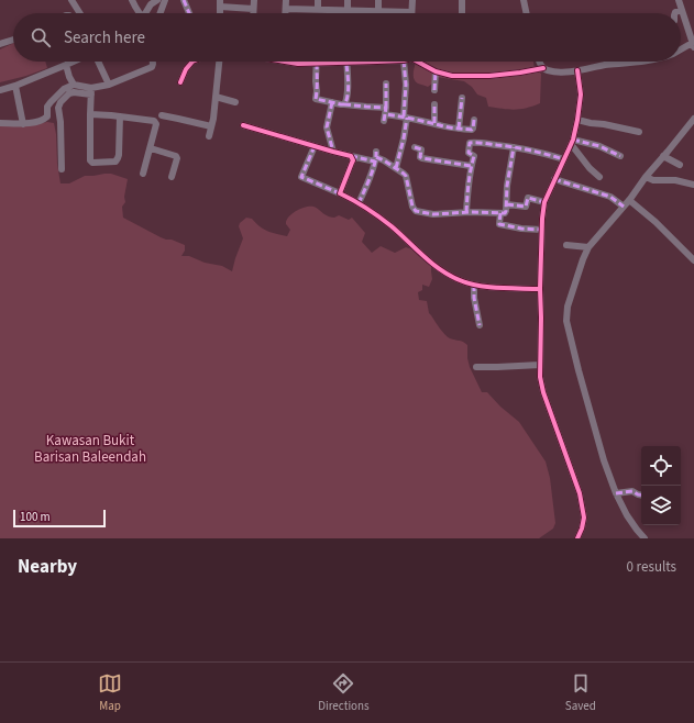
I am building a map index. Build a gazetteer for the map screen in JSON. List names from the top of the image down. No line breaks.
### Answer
{"parks":["Kawasan Bukit Barisan Baleendah"],"scale_bar":"100 m","page":{"search":"Search here","scale":"100 m","heading":["Nearby","0 results"],"nav":["Map","Directions","Saved"]}}
